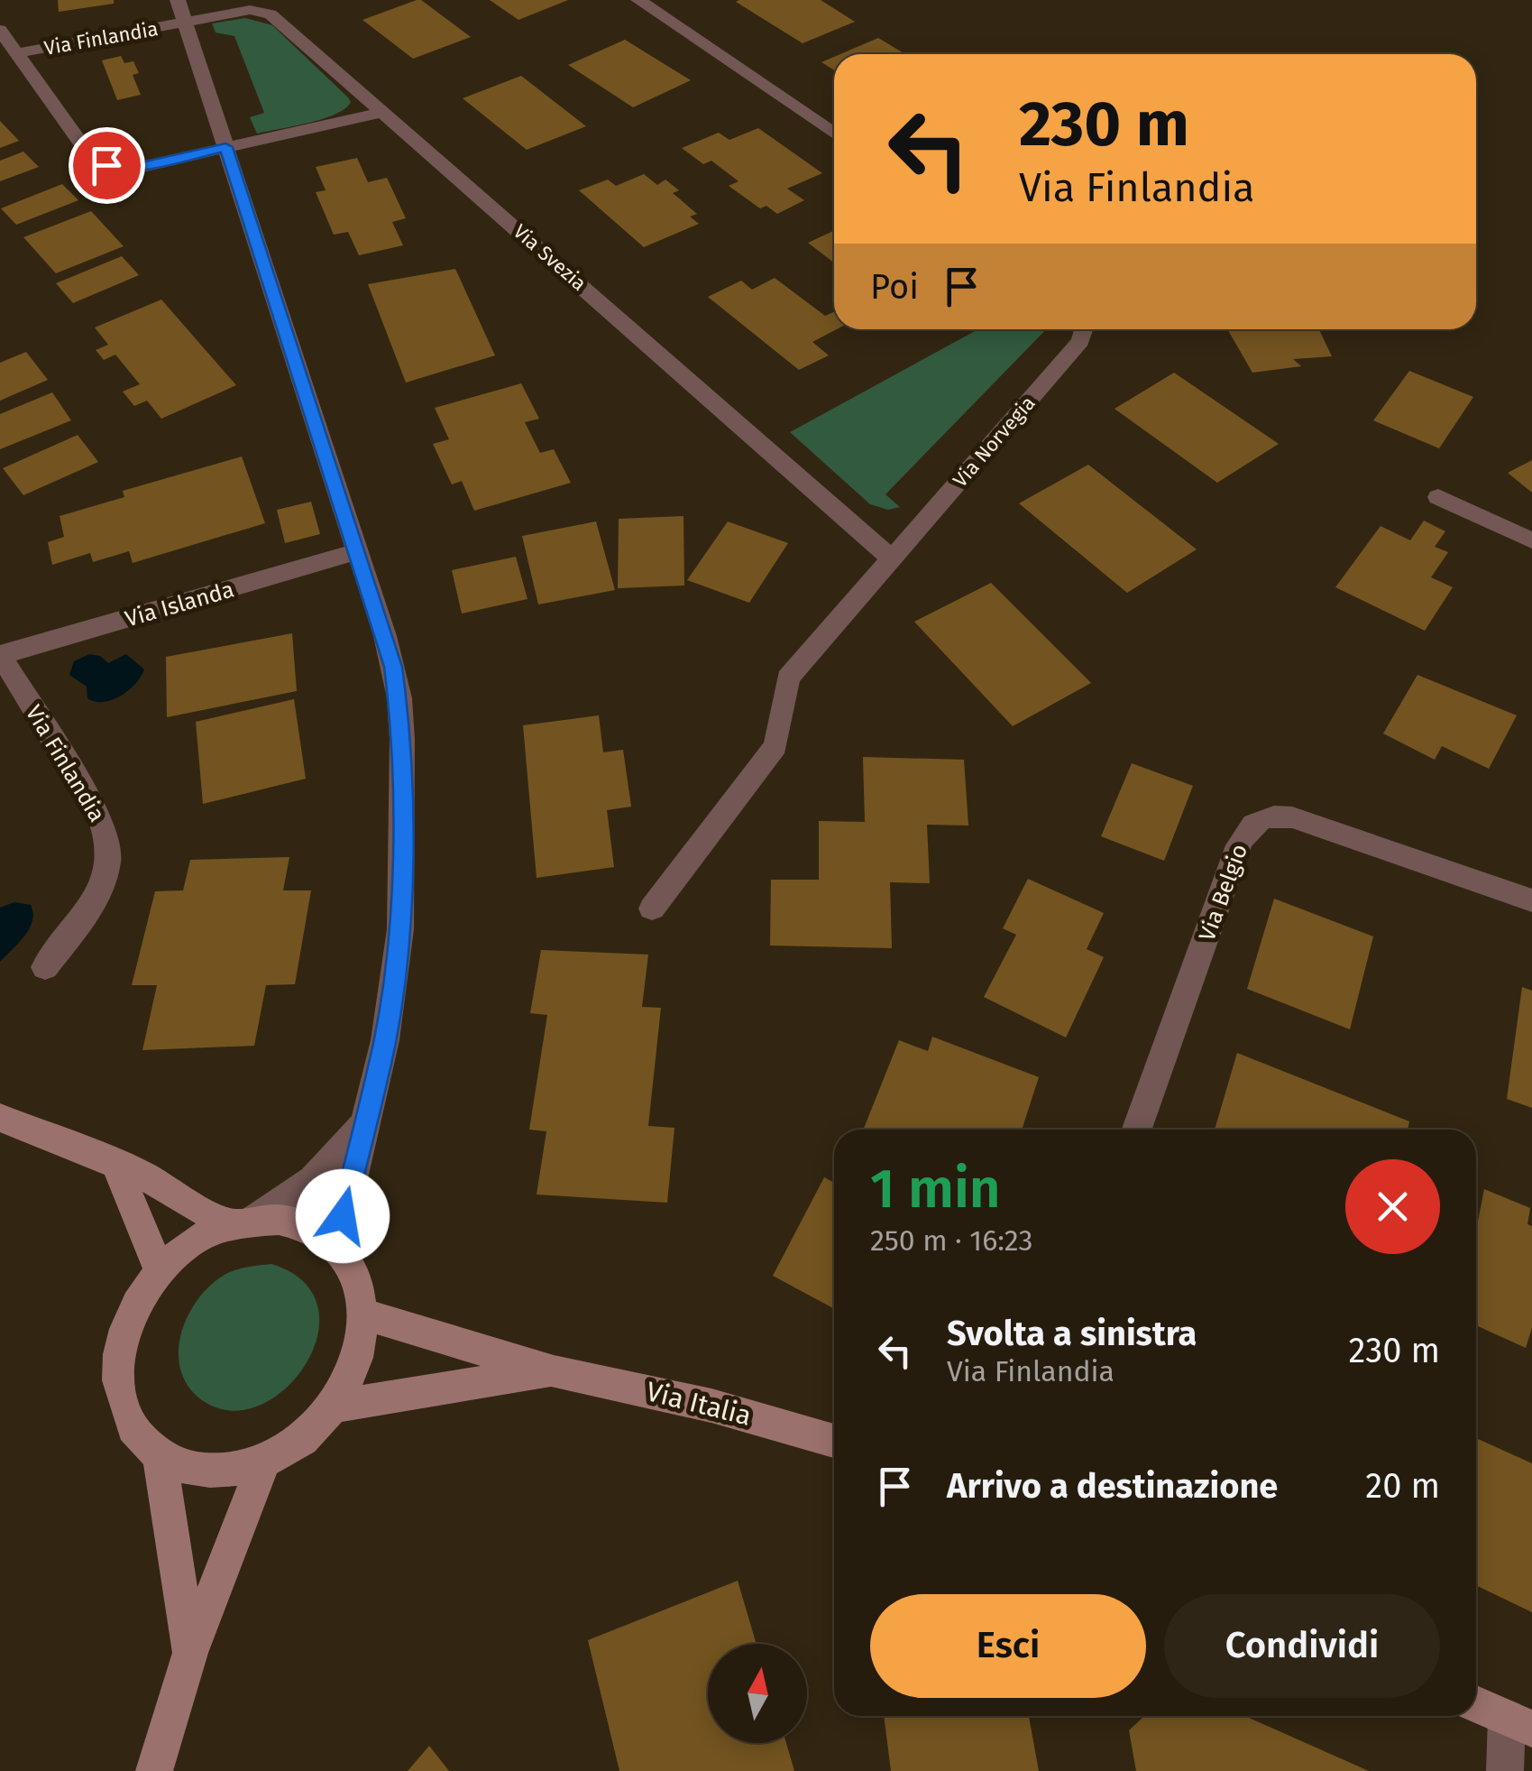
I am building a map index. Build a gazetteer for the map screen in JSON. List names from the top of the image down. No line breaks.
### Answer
{"streets":{"street":["Via Finlandia","Via Svezia","Via Norvegia","Via Islanda","Via Belgio","Via Italia"]},"crossings":[["Via Finlandia","Via Svezia"],["Via Finlandia","Via Islanda"],["Via Svezia","Via Norvegia"]],"north":"top","page":{"turn":["230 m","Via Finlandia"],"then":"Poi","heading":["1 min","250 m · 16:23"],"list":[{"name":"Svolta a sinistra","note":"Via Finlandia","value":"230 m"},{"name":"Arrivo a destinazione","value":"20 m"}],"buttons":["Esci","Condividi"]}}
